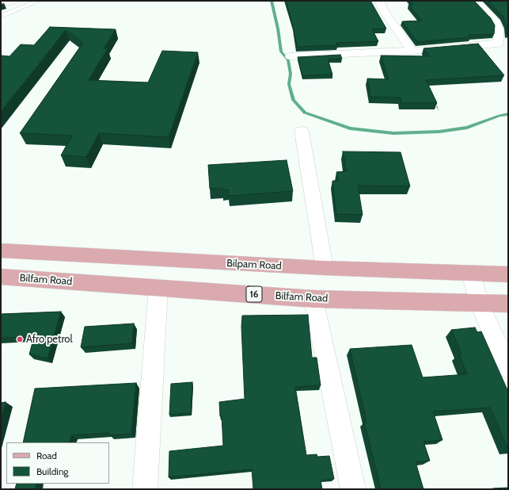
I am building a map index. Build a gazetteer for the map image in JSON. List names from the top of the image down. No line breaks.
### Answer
{"streets":{"main road":["Bilpam Road","Bilfam Road","16"]},"places":["Afro petrol"],"legend":["Road","Building"]}
